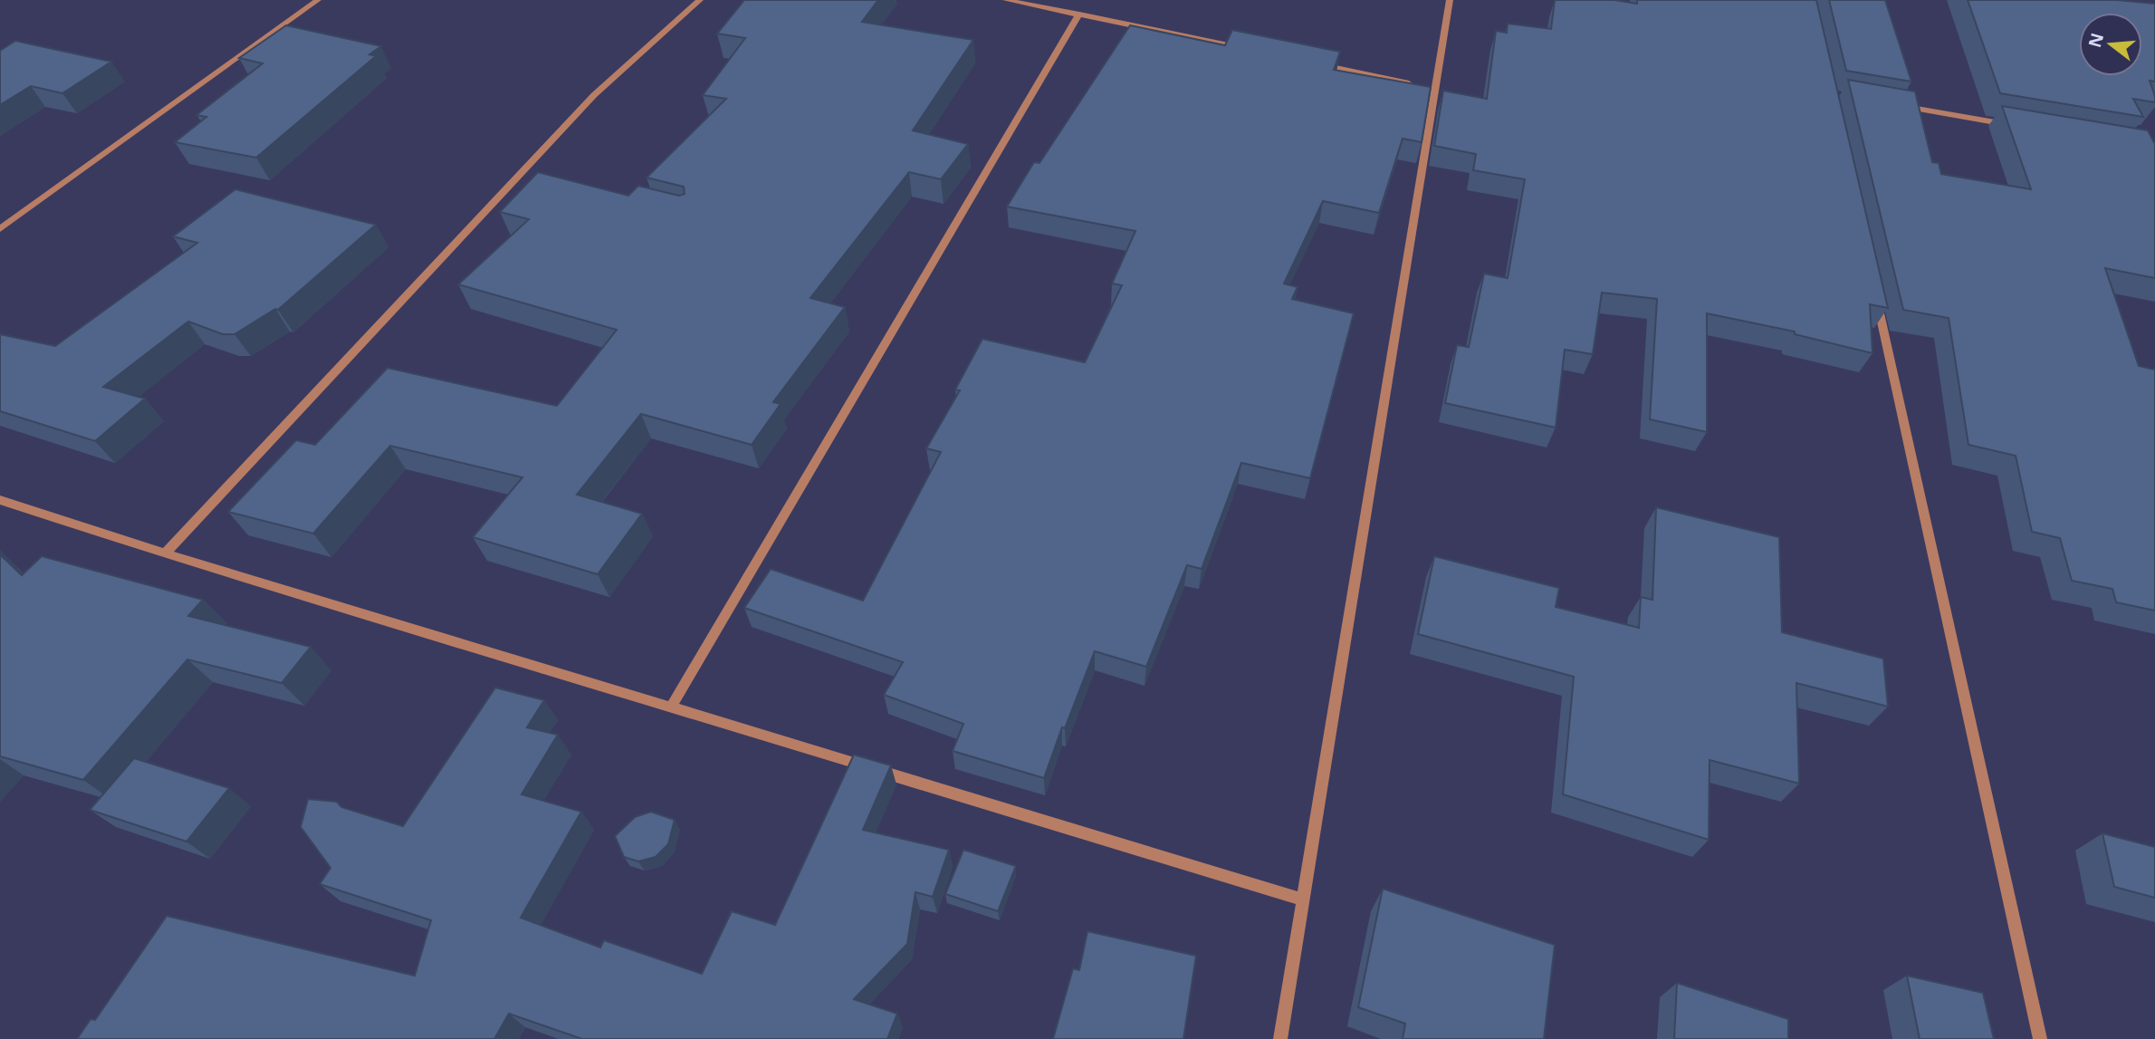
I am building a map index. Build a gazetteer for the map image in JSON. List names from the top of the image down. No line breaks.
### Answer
{"north":"left"}
